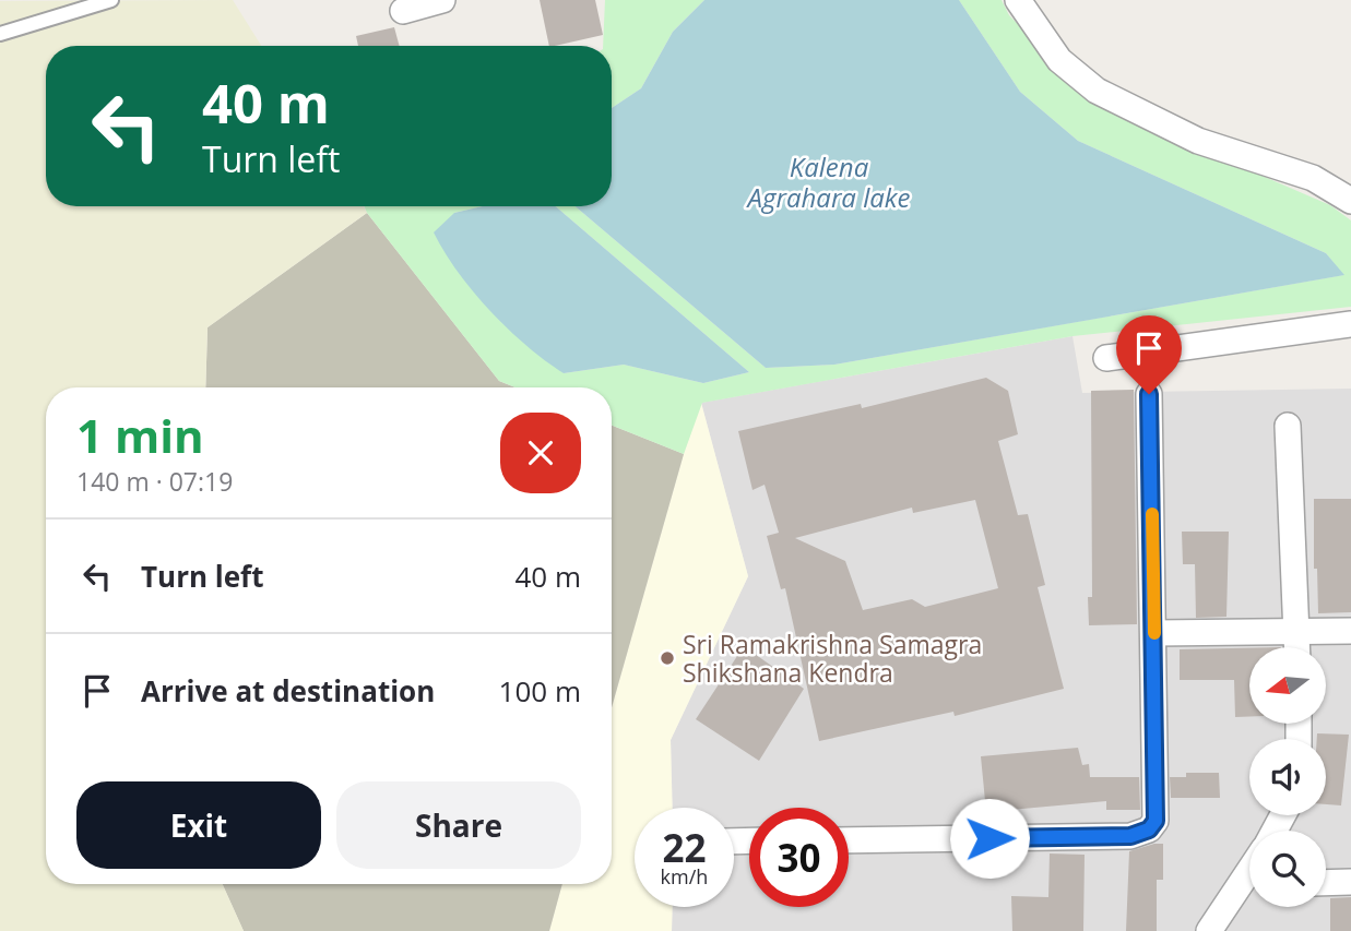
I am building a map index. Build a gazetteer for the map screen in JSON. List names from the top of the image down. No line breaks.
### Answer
{"water":["Kalena Agrahara lake"],"places":["Sri Ramakrishna Samagra Shikshana Kendra"],"north":"left","page":{"turn":["40 m","Turn left"],"heading":["1 min","140 m · 07:19"],"list":[{"name":"Turn left","value":"40 m"},{"name":"Arrive at destination","value":"100 m"}],"buttons":["Exit","Share"],"speed":"22 km/h","limit":"30"}}
